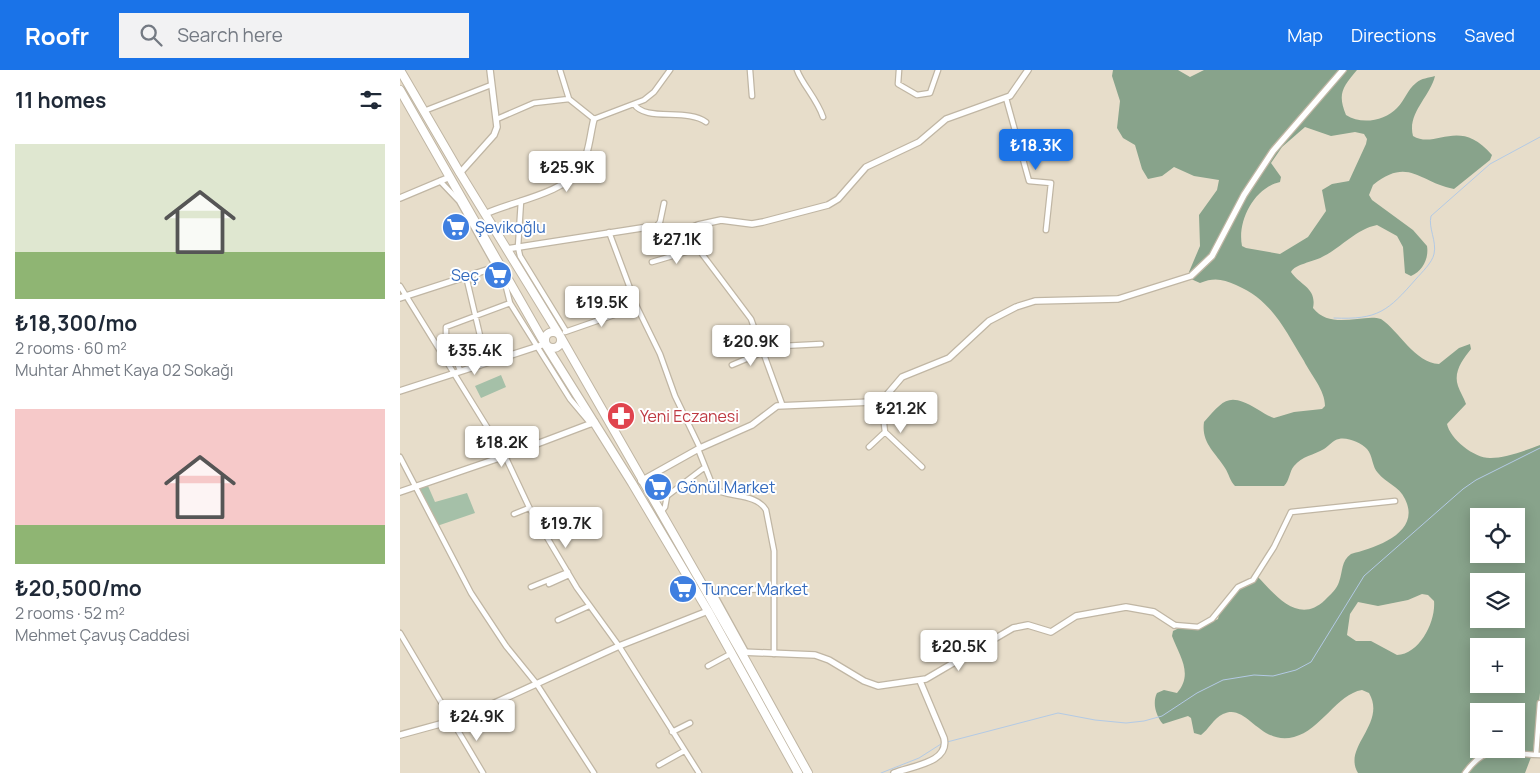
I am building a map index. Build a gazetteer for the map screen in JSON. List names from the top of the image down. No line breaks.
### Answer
{"places":{"supermarket":["Şevikoğlu","Seç","Gönül Market","Tuncer Market"],"pharmacy":["Yeni Eczanesi"]},"page":{"header":"Roofr","search":"Search here","nav":["Map","Directions","Saved"],"heading":"11 homes","price":["₺18.3K","₺25.9K","₺27.1K","₺19.5K","₺20.9K","₺35.4K","₺21.2K","₺18.2K","₺19.7K","₺20.5K","₺24.9K"],"list":[{"name":"₺18,300/mo","note":"2 rooms · 60 m² · Muhtar Ahmet Kaya 02 Sokağı"},{"name":"₺20,500/mo","note":"2 rooms · 52 m² · Mehmet Çavuş Caddesi"}],"map_buttons":["+","−"]}}
